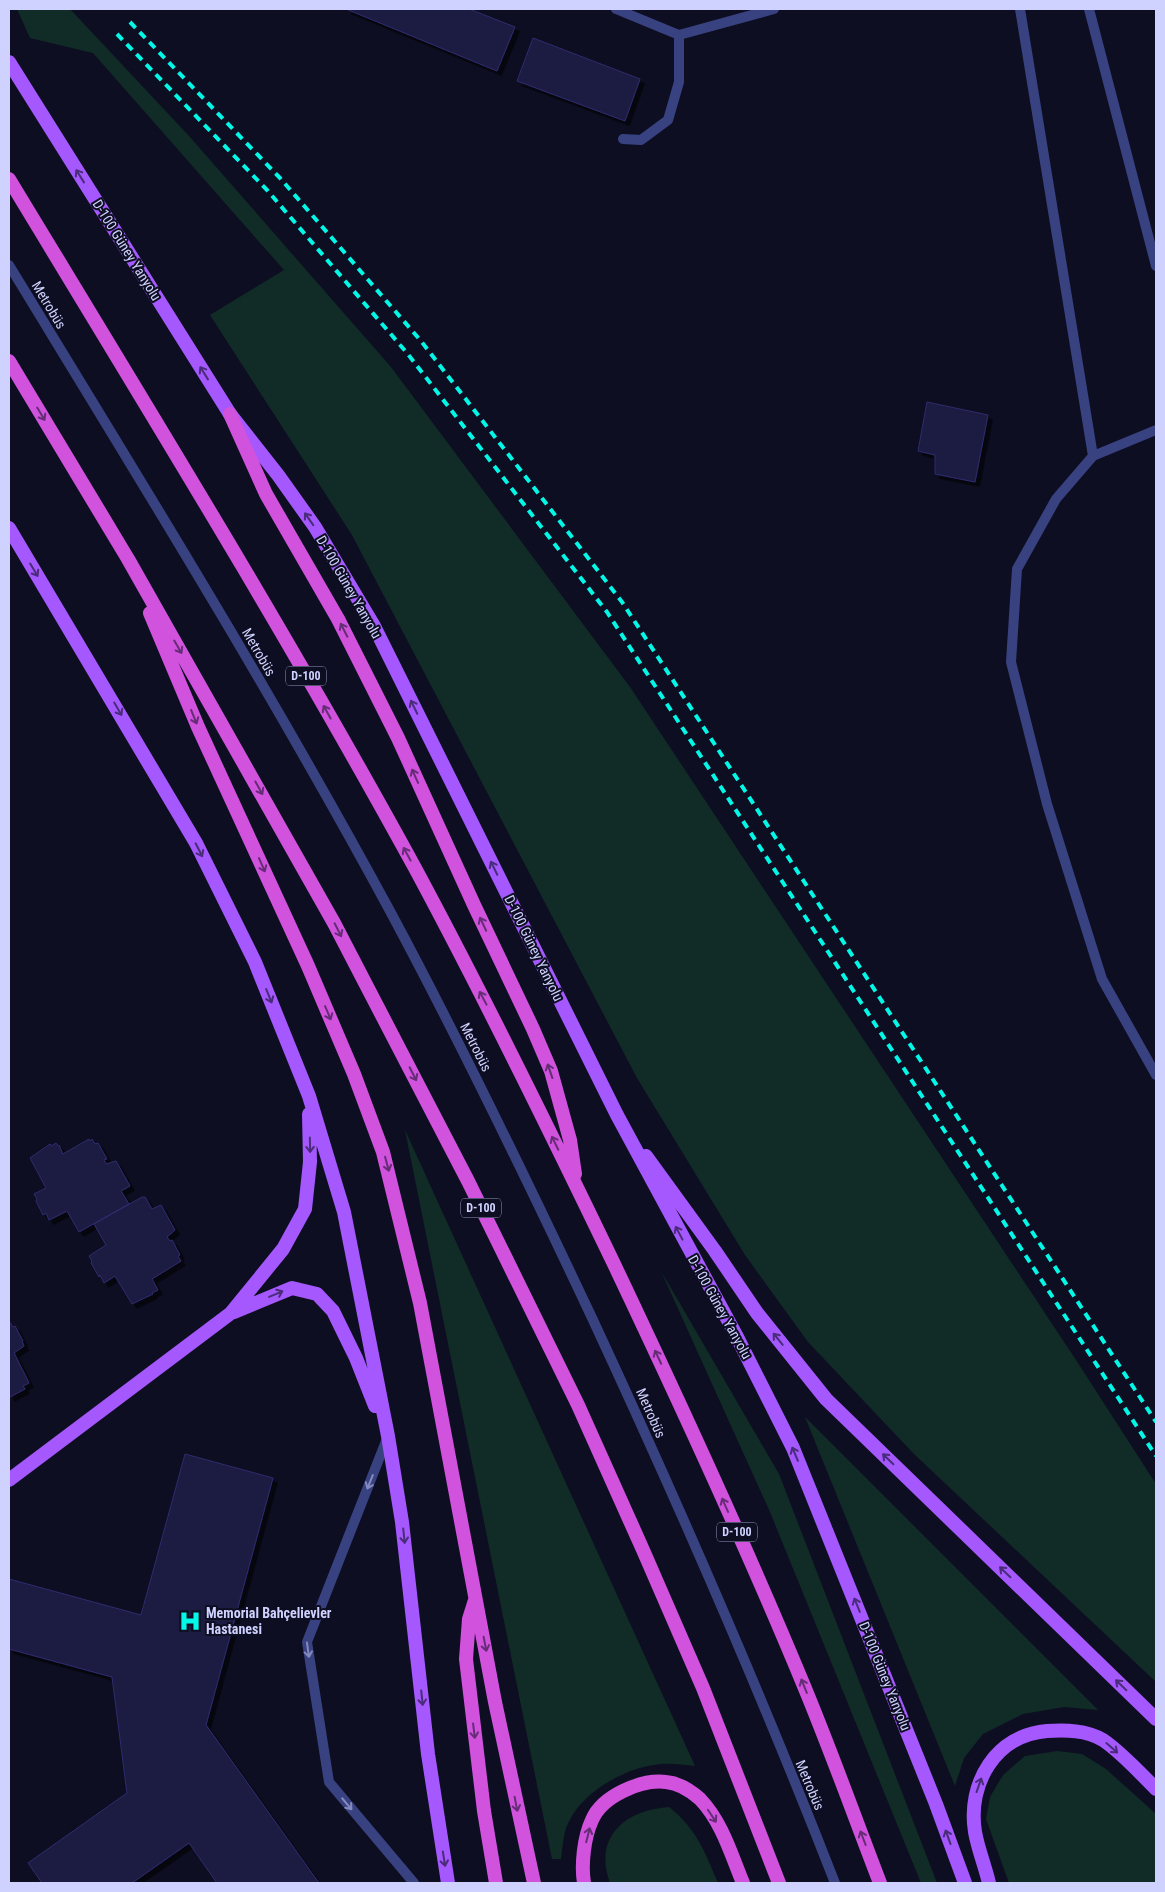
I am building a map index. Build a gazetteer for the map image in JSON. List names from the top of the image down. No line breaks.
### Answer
{"streets":{"highway":["D-100"],"main road":["D-100 Güney Yanyolu"],"lane":["Metrobüs"]},"one_way":["D-100 Güney Yanyolu"],"places":{"hospital":["Memorial Bahçelievler Hastanesi"]}}
